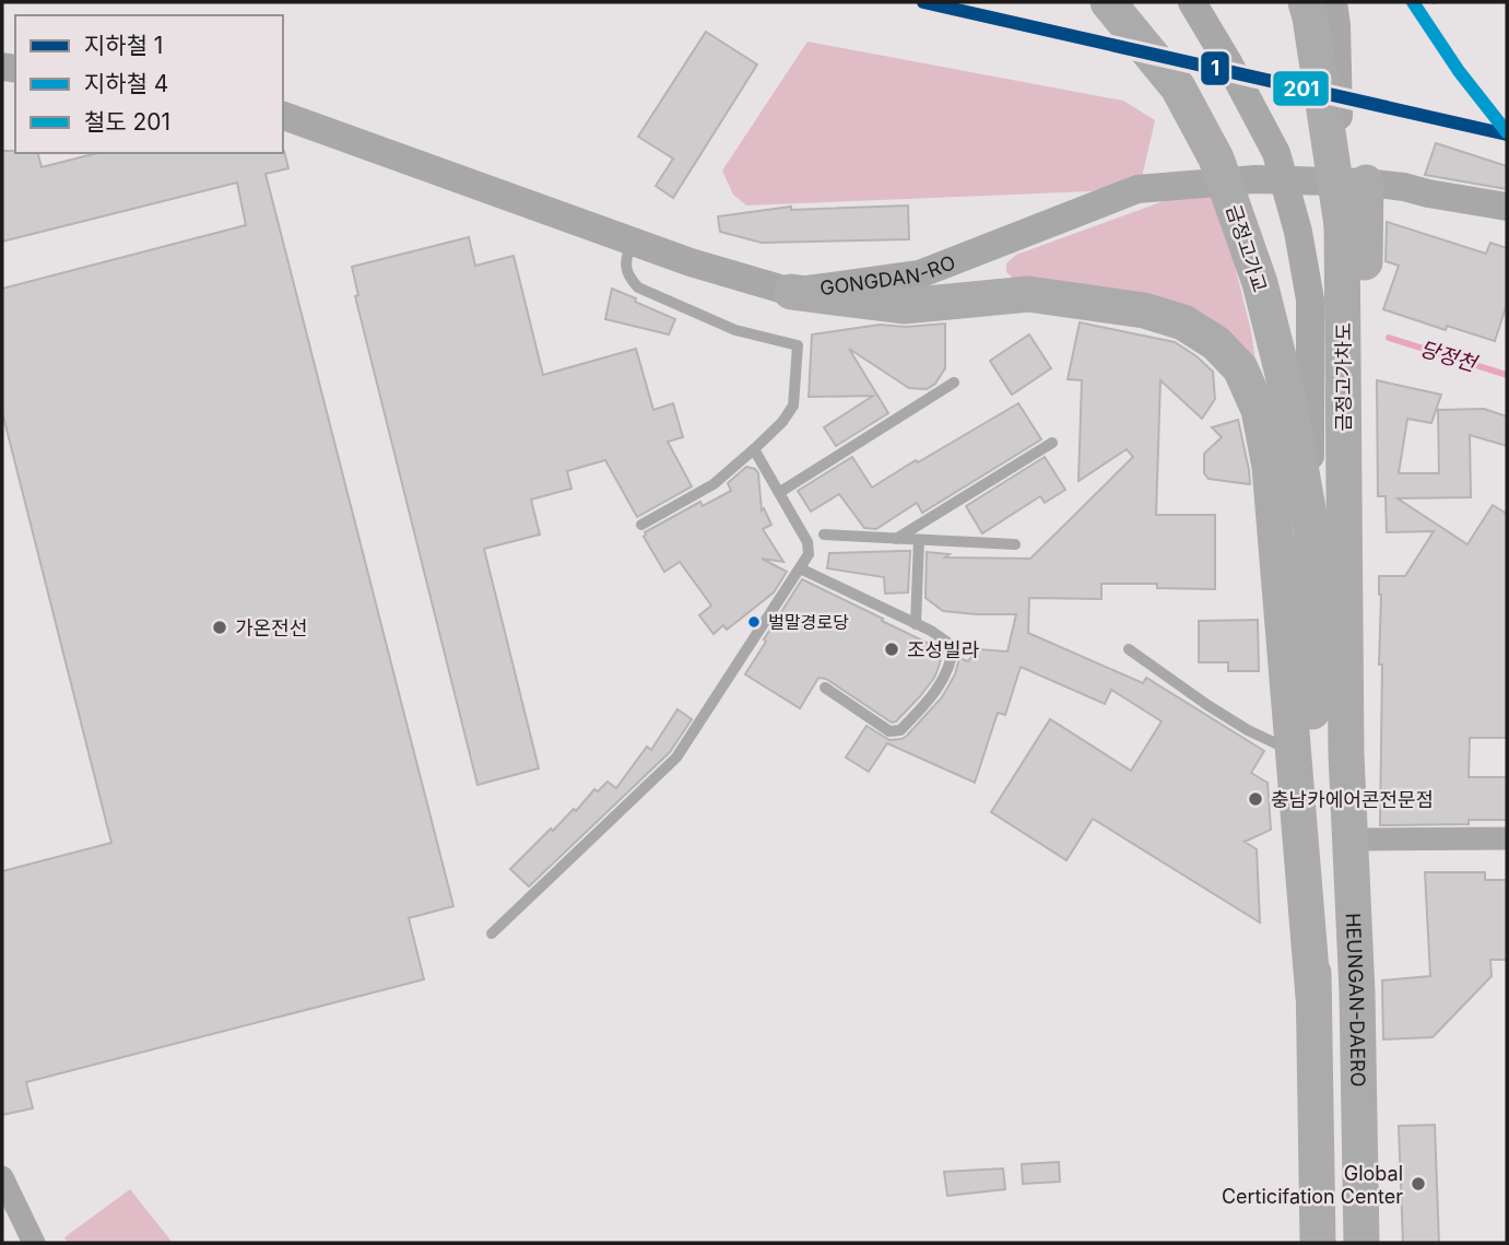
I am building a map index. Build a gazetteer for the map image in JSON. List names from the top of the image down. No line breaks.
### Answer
{"streets":{"main road":["금정고가교","금정고가차도","HEUNGAN-DAERO"],"street":["GONGDAN-RO"]},"crossings":[["금정고가차도","HEUNGAN-DAERO"]],"water":["당정천"],"places":["벌말경로당","가온전선","조성빌라","충남카에어콘전문점","Global Certicifation Center"],"lines":["metro line 1","metro line 4","rail line 201"],"legend":["지하철 1","지하철 4","철도 201"]}
